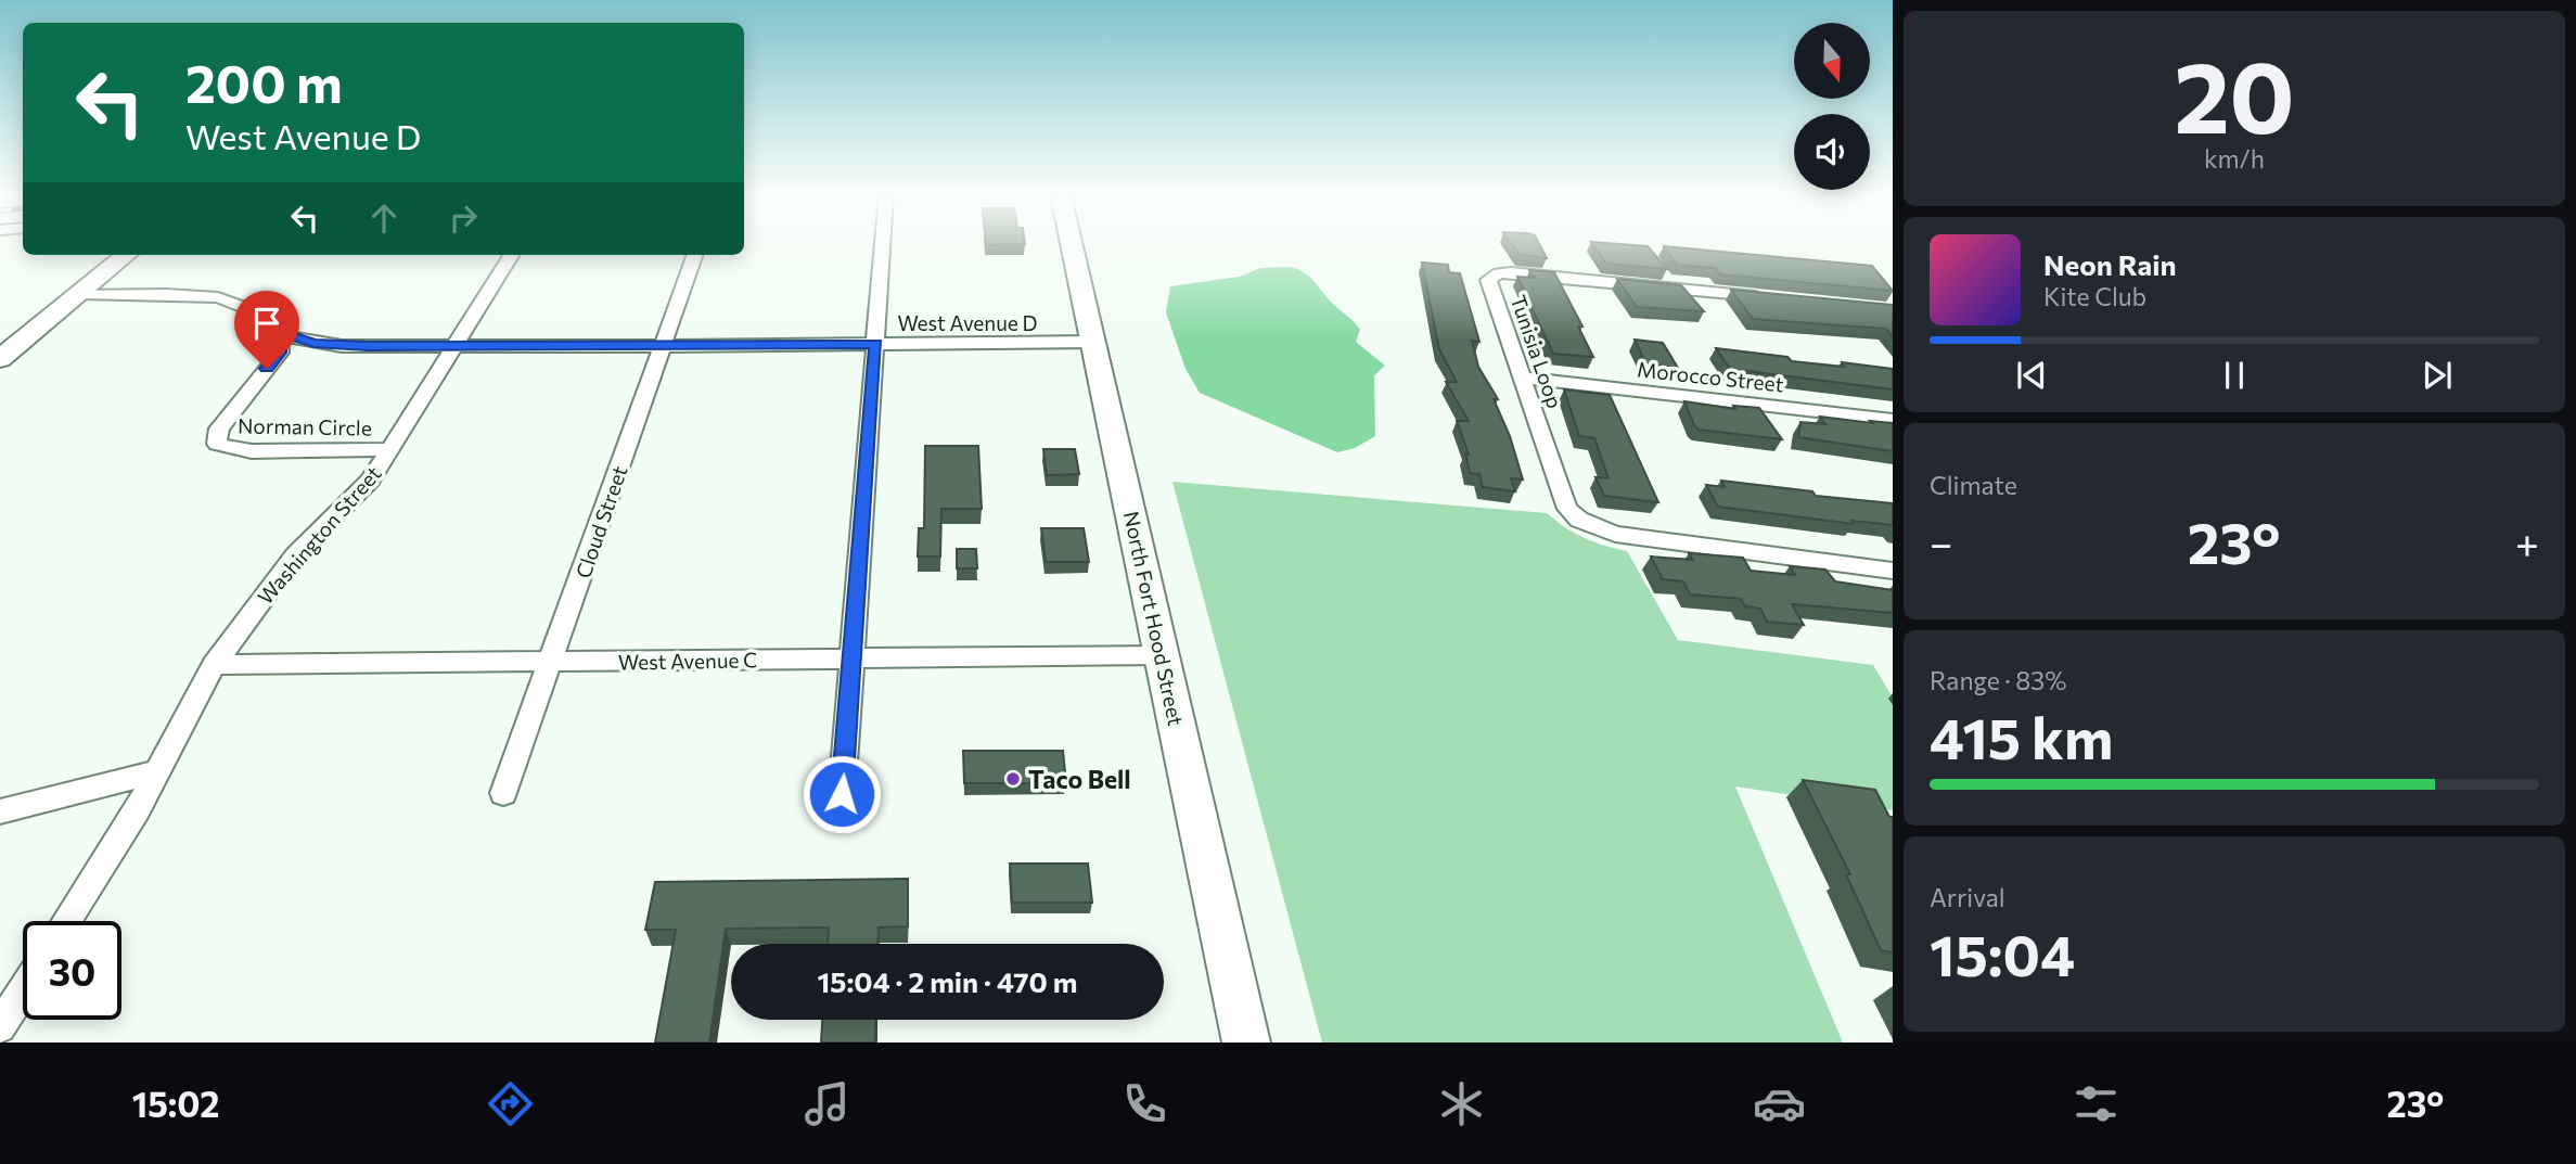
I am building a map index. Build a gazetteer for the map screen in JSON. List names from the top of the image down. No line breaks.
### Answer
{"streets":{"main road":["North Fort Hood Street"],"street":["West Avenue D","Tunisia Loop","Morocco Street","Norman Circle","Cloud Street","Washington Street","West Avenue C"]},"crossings":[["West Avenue D","Norman Circle"],["West Avenue D","Cloud Street"],["West Avenue D","Washington Street"],["West Avenue D","North Fort Hood Street"],["Tunisia Loop","Morocco Street"],["Norman Circle","Washington Street"],["Cloud Street","West Avenue C"],["Washington Street","West Avenue C"],["North Fort Hood Street","West Avenue C"]],"places":["Taco Bell"],"north":"bottom","page":{"tile":[["20","km/h"],"Climate",["Range · 83%","415 km"],["Arrival","15:04"]],"turn":["200 m","West Avenue D"],"song":["Neon Rain","Kite Club"],"heat":["−","23°","+"],"limit":"30","trip":"15:04 · 2 min · 470 m","tabs":["15:02","23°"]}}
